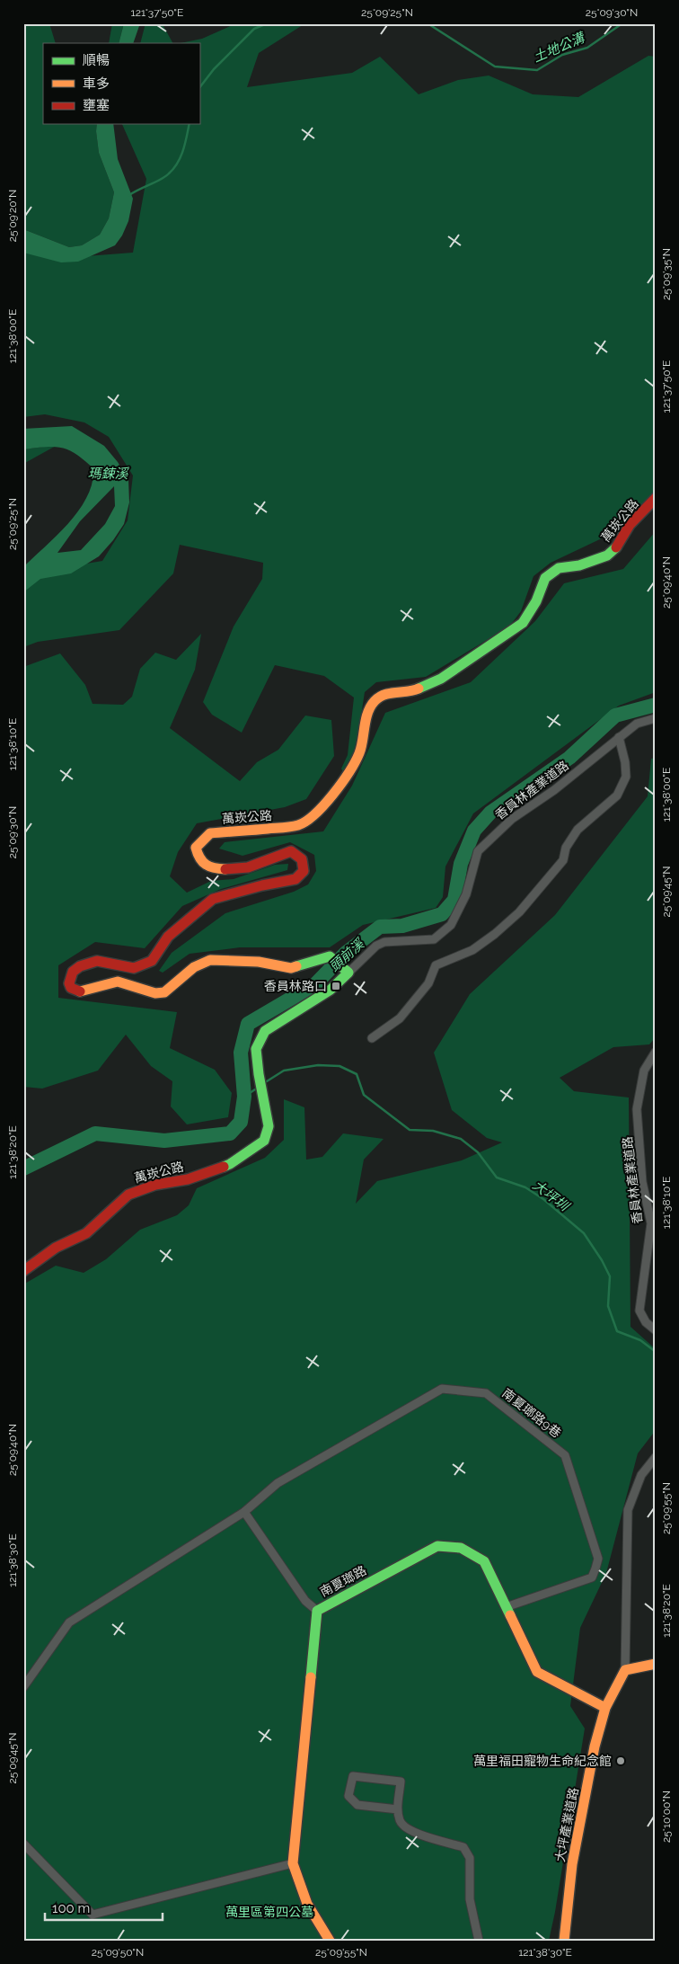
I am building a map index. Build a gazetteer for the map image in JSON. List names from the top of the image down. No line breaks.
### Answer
{"streets":{"street":["萬崁公路","香員林產業道路","南夏瑯路9巷","南夏瑯路","大坪產業道路"]},"crossings":[["萬崁公路","香員林產業道路"],["南夏瑯路9巷","南夏瑯路"],["南夏瑯路","大坪產業道路"]],"water":["土地公溝","瑪鋉溪","頭前溪","大坪圳"],"parks":["萬里區第四公墓"],"places":{"transit":["香員林路口"],"other":["萬里福田寵物生命紀念館"]},"legend":["順暢","車多","壅塞"],"scale_bar":"100 m","coordinates":["121°37'50\"E","25°09'25\"N","25°09'30\"N","25°09'20\"N","25°09'35\"N","121°38'00\"E","25°09'40\"N","121°38'10\"E","25°09'45\"N","121°38'20\"E","25°09'55\"N","121°38'30\"E","25°10'00\"N","25°09'50\"N"]}
